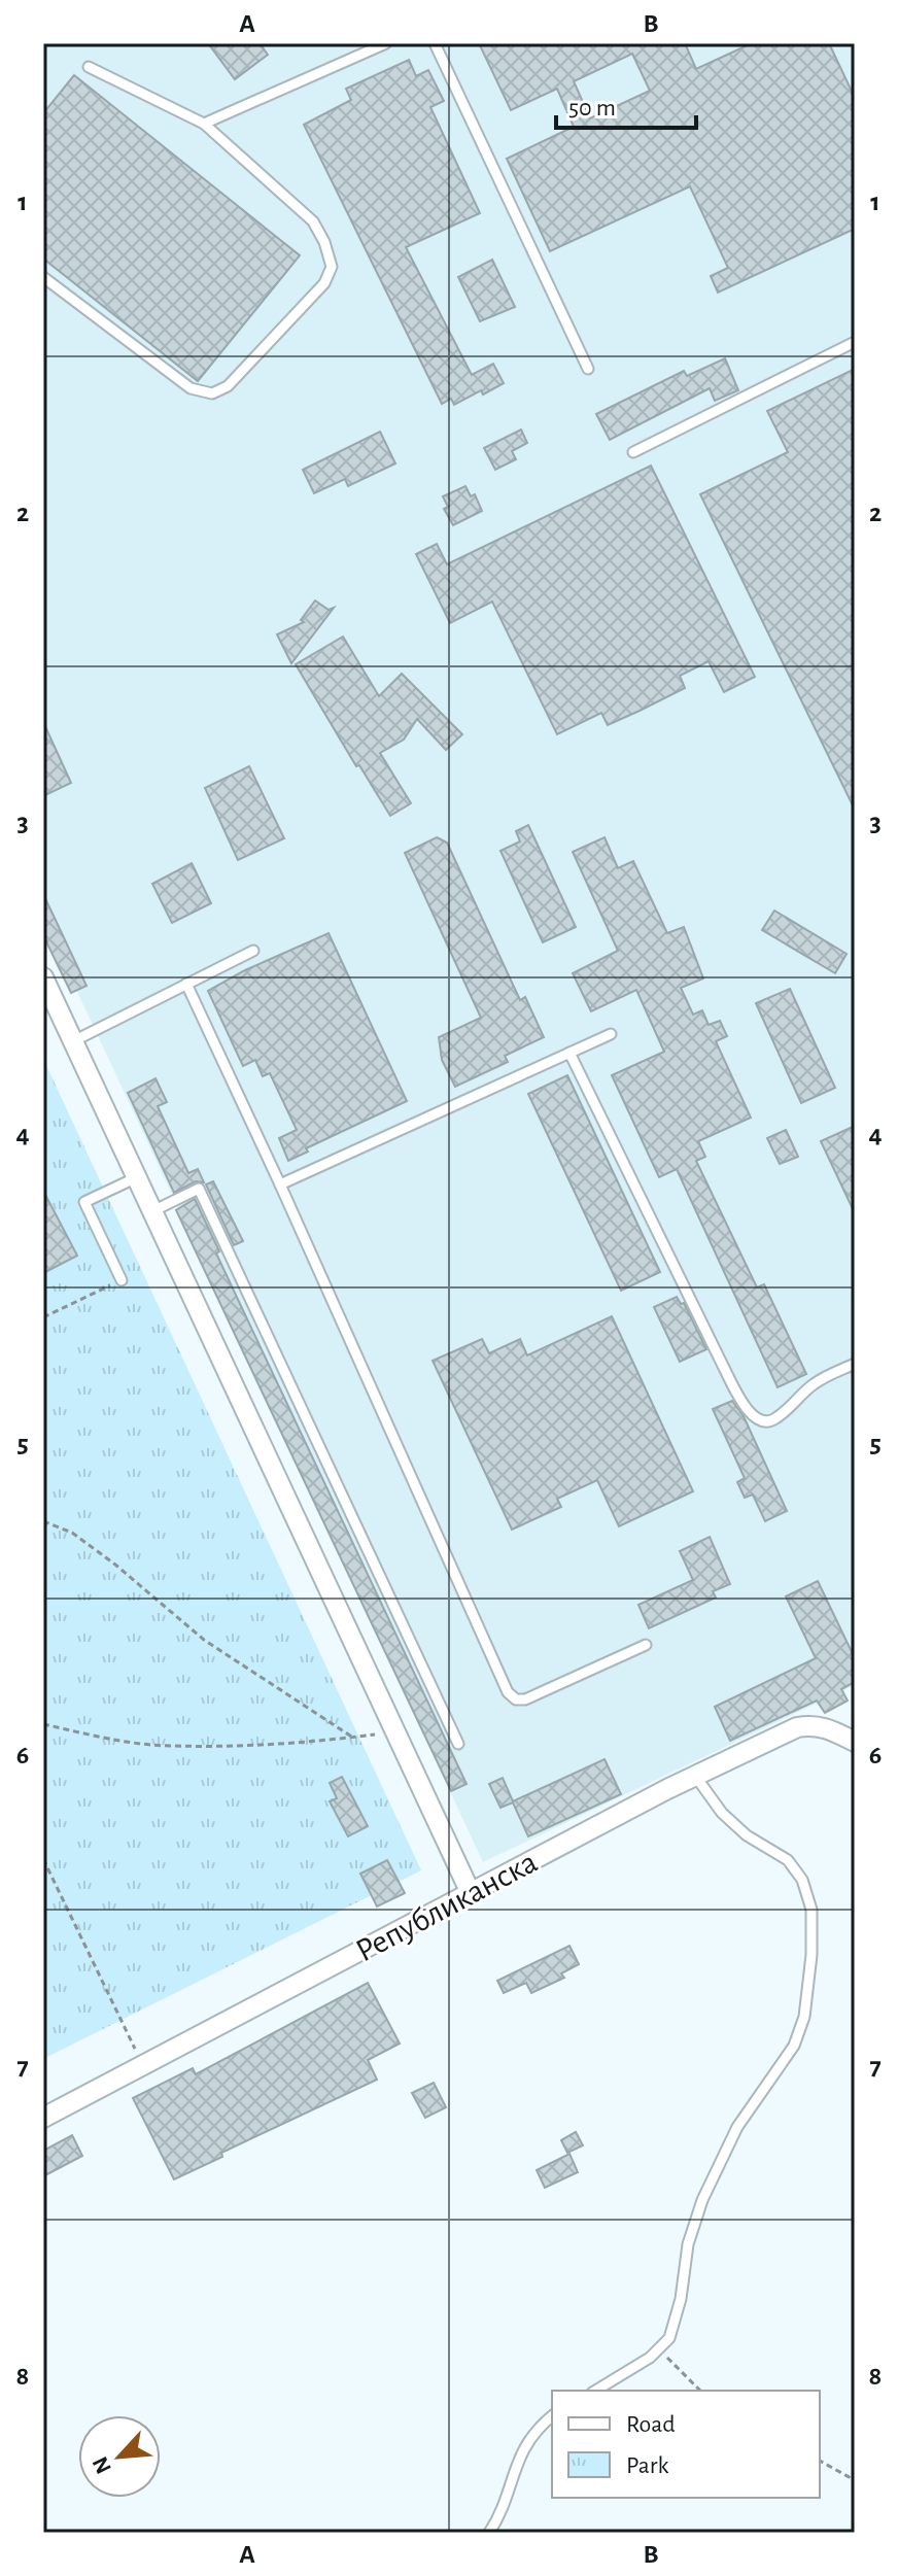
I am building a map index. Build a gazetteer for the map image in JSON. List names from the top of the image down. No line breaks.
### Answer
{"streets":{"street":["Републиканска"]},"legend":["Road","Park"],"scale_bar":"50 m","north":"bottom left","grid":{"columns":["A","B"],"rows":["1","2","3","4","5","6","7","8"]}}
